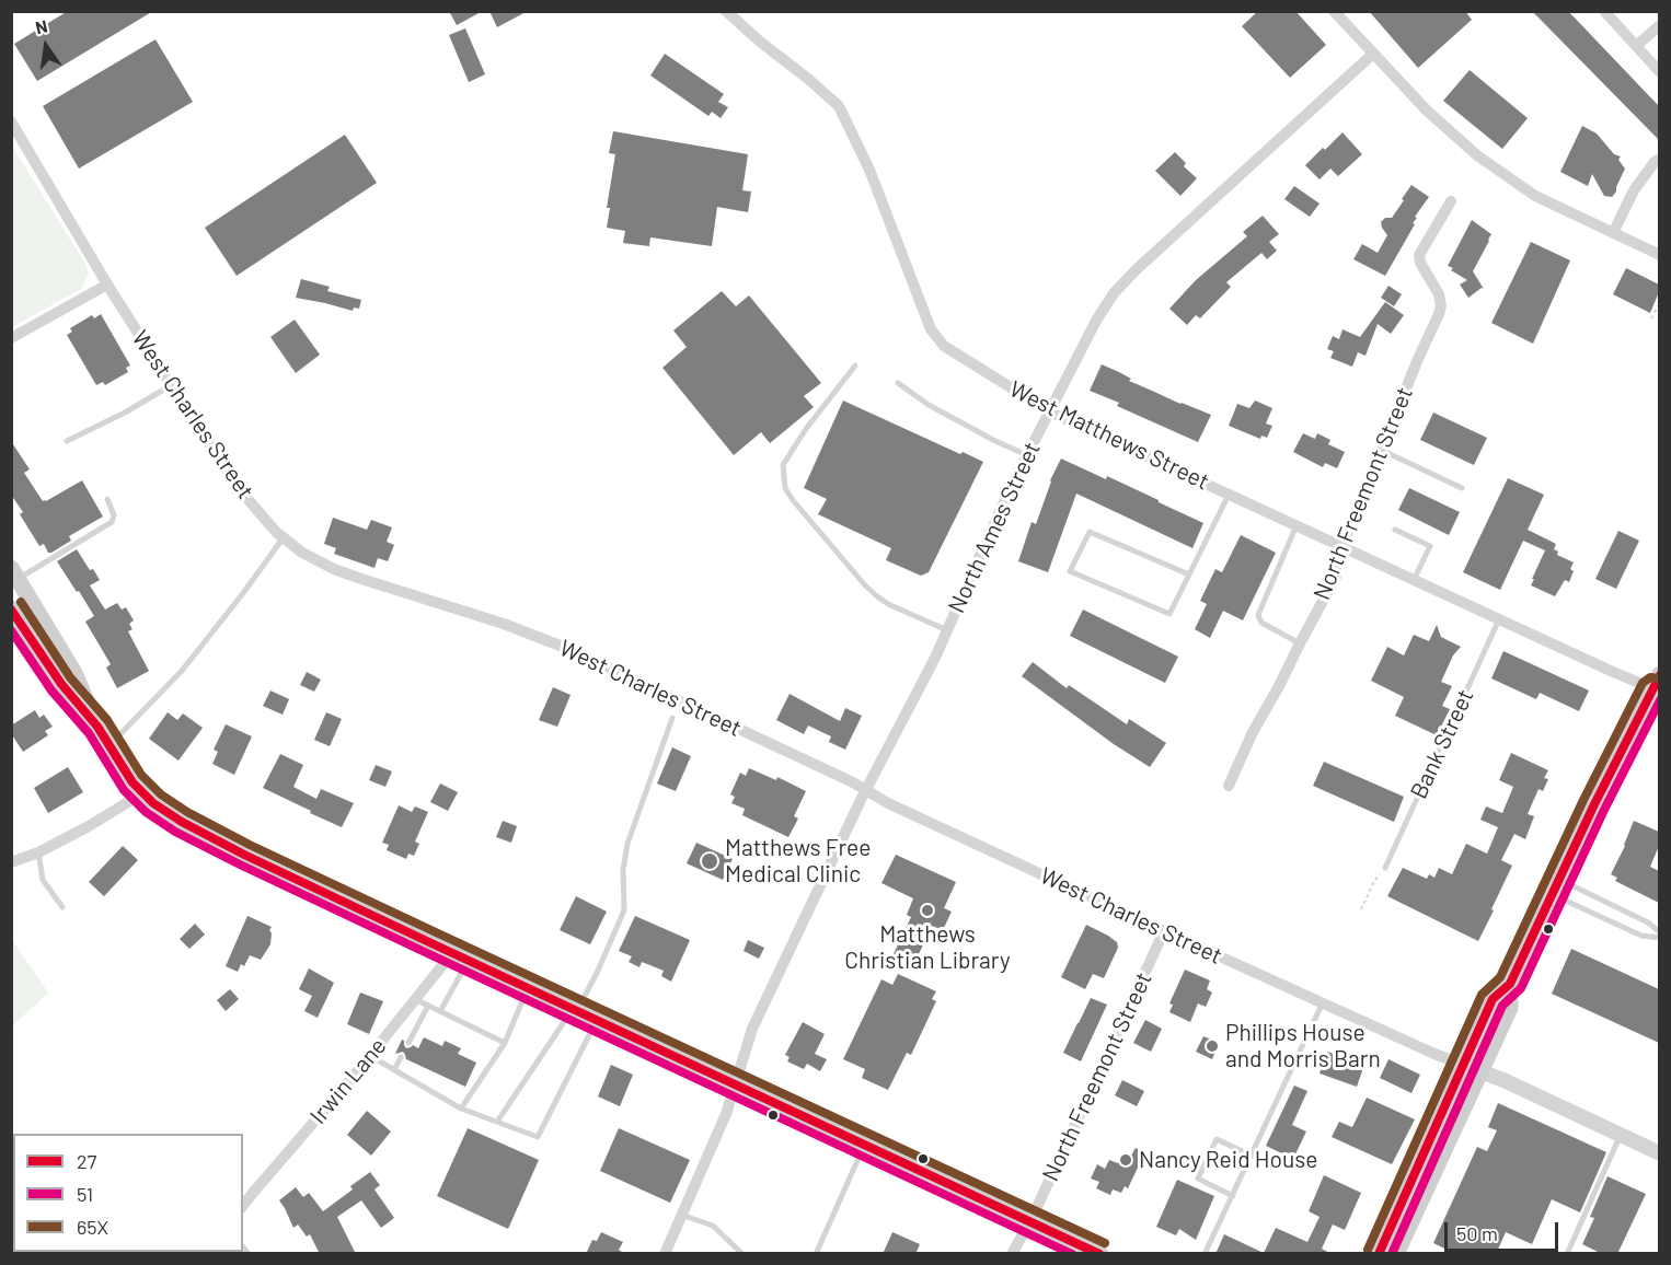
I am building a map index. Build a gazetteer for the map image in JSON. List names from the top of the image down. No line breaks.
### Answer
{"streets":{"street":["West Charles Street","West Matthews Street","North Freemont Street","North Ames Street","Irwin Lane"],"lane":["Bank Street"]},"crossings":[["West Charles Street","North Freemont Street"],["West Charles Street","North Ames Street"],["West Matthews Street","North Freemont Street"],["West Matthews Street","North Ames Street"],["West Matthews Street","Bank Street"]],"places":["Matthews Free Medical Clinic","Matthews Christian Library","Phillips House and Morris Barn","Nancy Reid House"],"lines":["transit line 65X","transit line 27","transit line 51"],"legend":["27","51","65X"],"scale_bar":"50 m","north":"top"}
